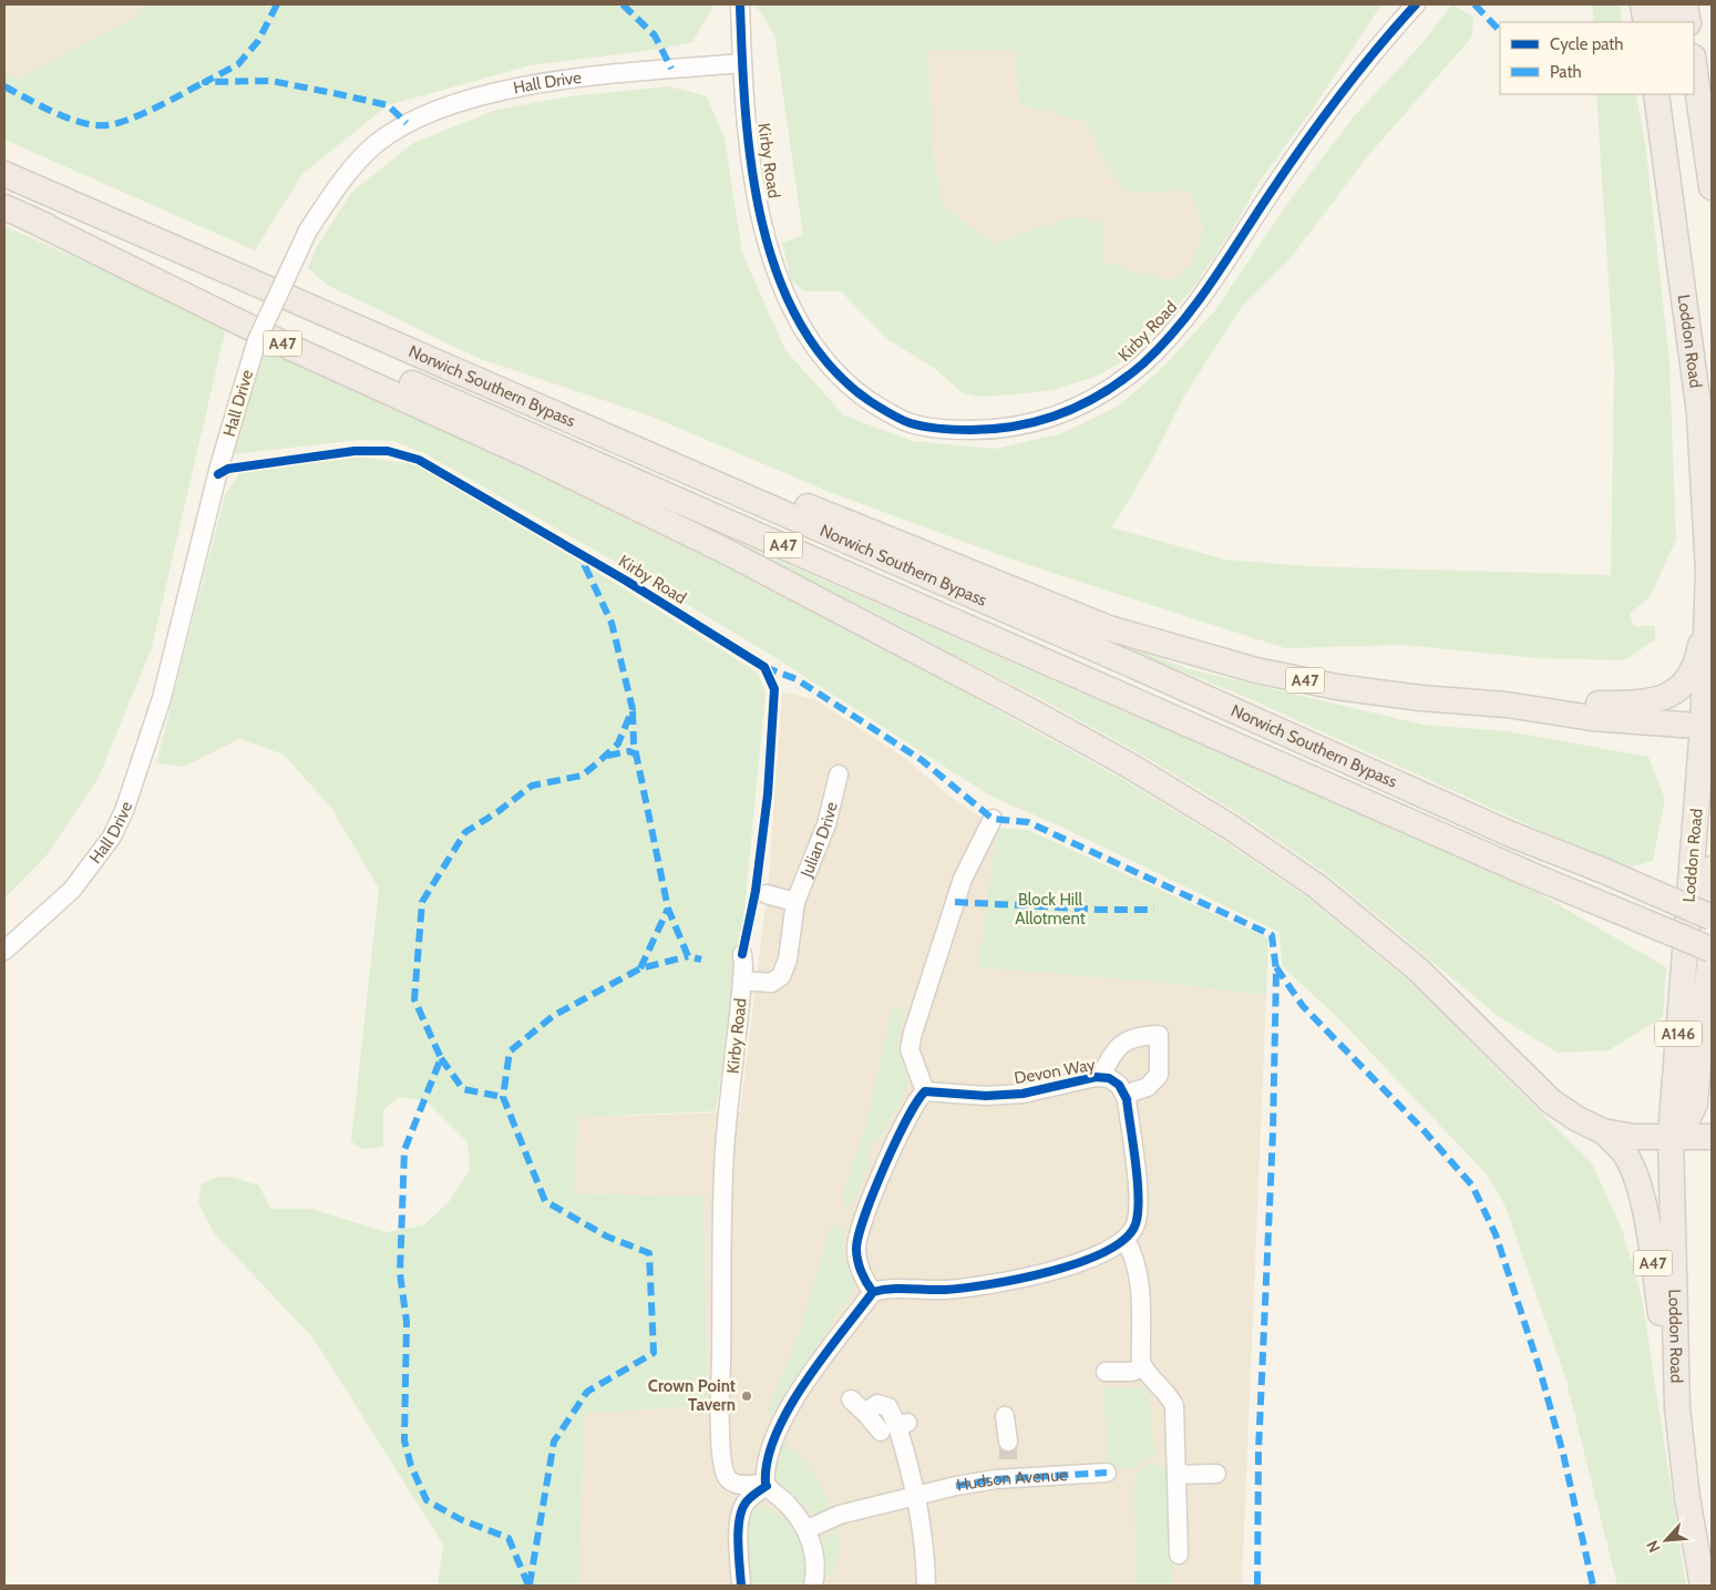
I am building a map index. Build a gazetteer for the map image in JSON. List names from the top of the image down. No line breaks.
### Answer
{"streets":{"highway":["Loddon Road","A47","Norwich Southern Bypass","A146"],"street":["Hall Drive","Kirby Road","Julian Drive","Devon Way","Hudson Avenue"]},"crossings":[["Hall Drive","Kirby Road"],["Kirby Road","Julian Drive"],["Loddon Road","A47"],["Loddon Road","A146"],["A47","Norwich Southern Bypass"]],"parks":["Block Hill Allotment"],"places":["Crown Point Tavern"],"legend":["Cycle path","Path"],"north":"bottom left"}
